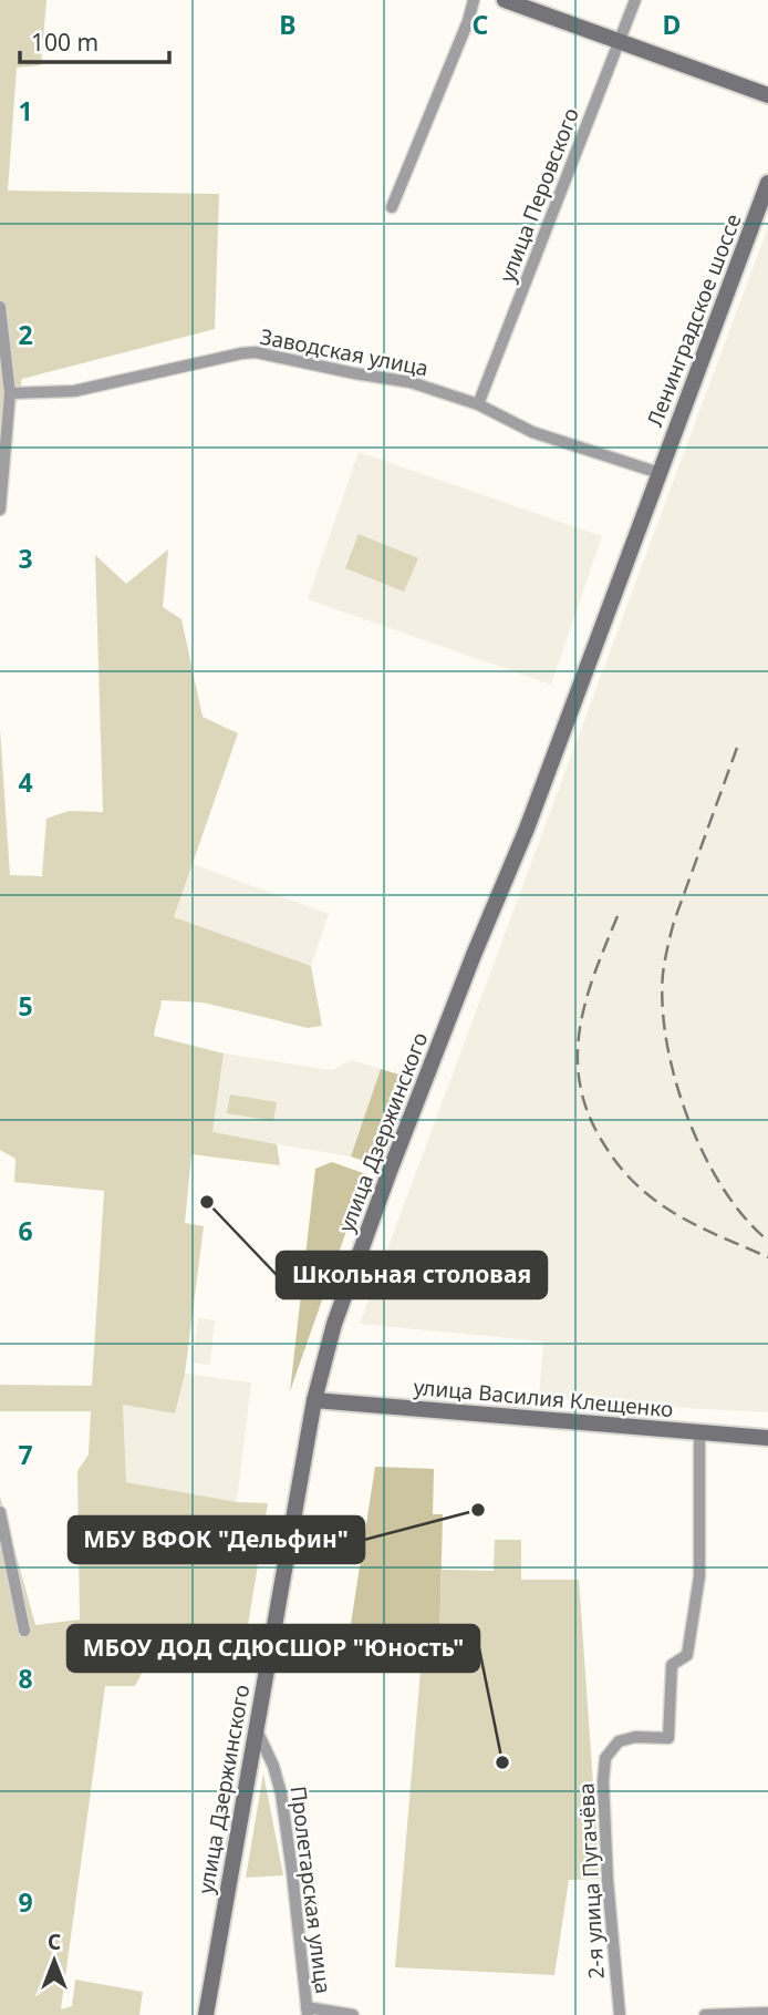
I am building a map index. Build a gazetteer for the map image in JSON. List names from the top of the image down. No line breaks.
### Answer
{"streets":{"main road":["Ленинградское шоссе","улица Дзержинского","улица Василия Клещенко"],"street":["улица Перовского","Заводская улица","2-я улица Пугачёва","Пролетарская улица"]},"crossings":[["улица Перовского","Заводская улица"],["Ленинградское шоссе","Заводская улица"],["Ленинградское шоссе","улица Дзержинского"],["Заводская улица","улица Дзержинского"],["улица Дзержинского","улица Василия Клещенко"],["улица Дзержинского","Пролетарская улица"],["улица Василия Клещенко","2-я улица Пугачёва"]],"places":["Школьная столовая","МБУ ВФОК \"Дельфин\"","МБОУ ДОД СДЮСШОР \"Юность\""],"scale_bar":"100 m","north":"top","grid":{"columns":["B","C","D"],"rows":["1","2","3","4","5","6","7","8","9"]}}
